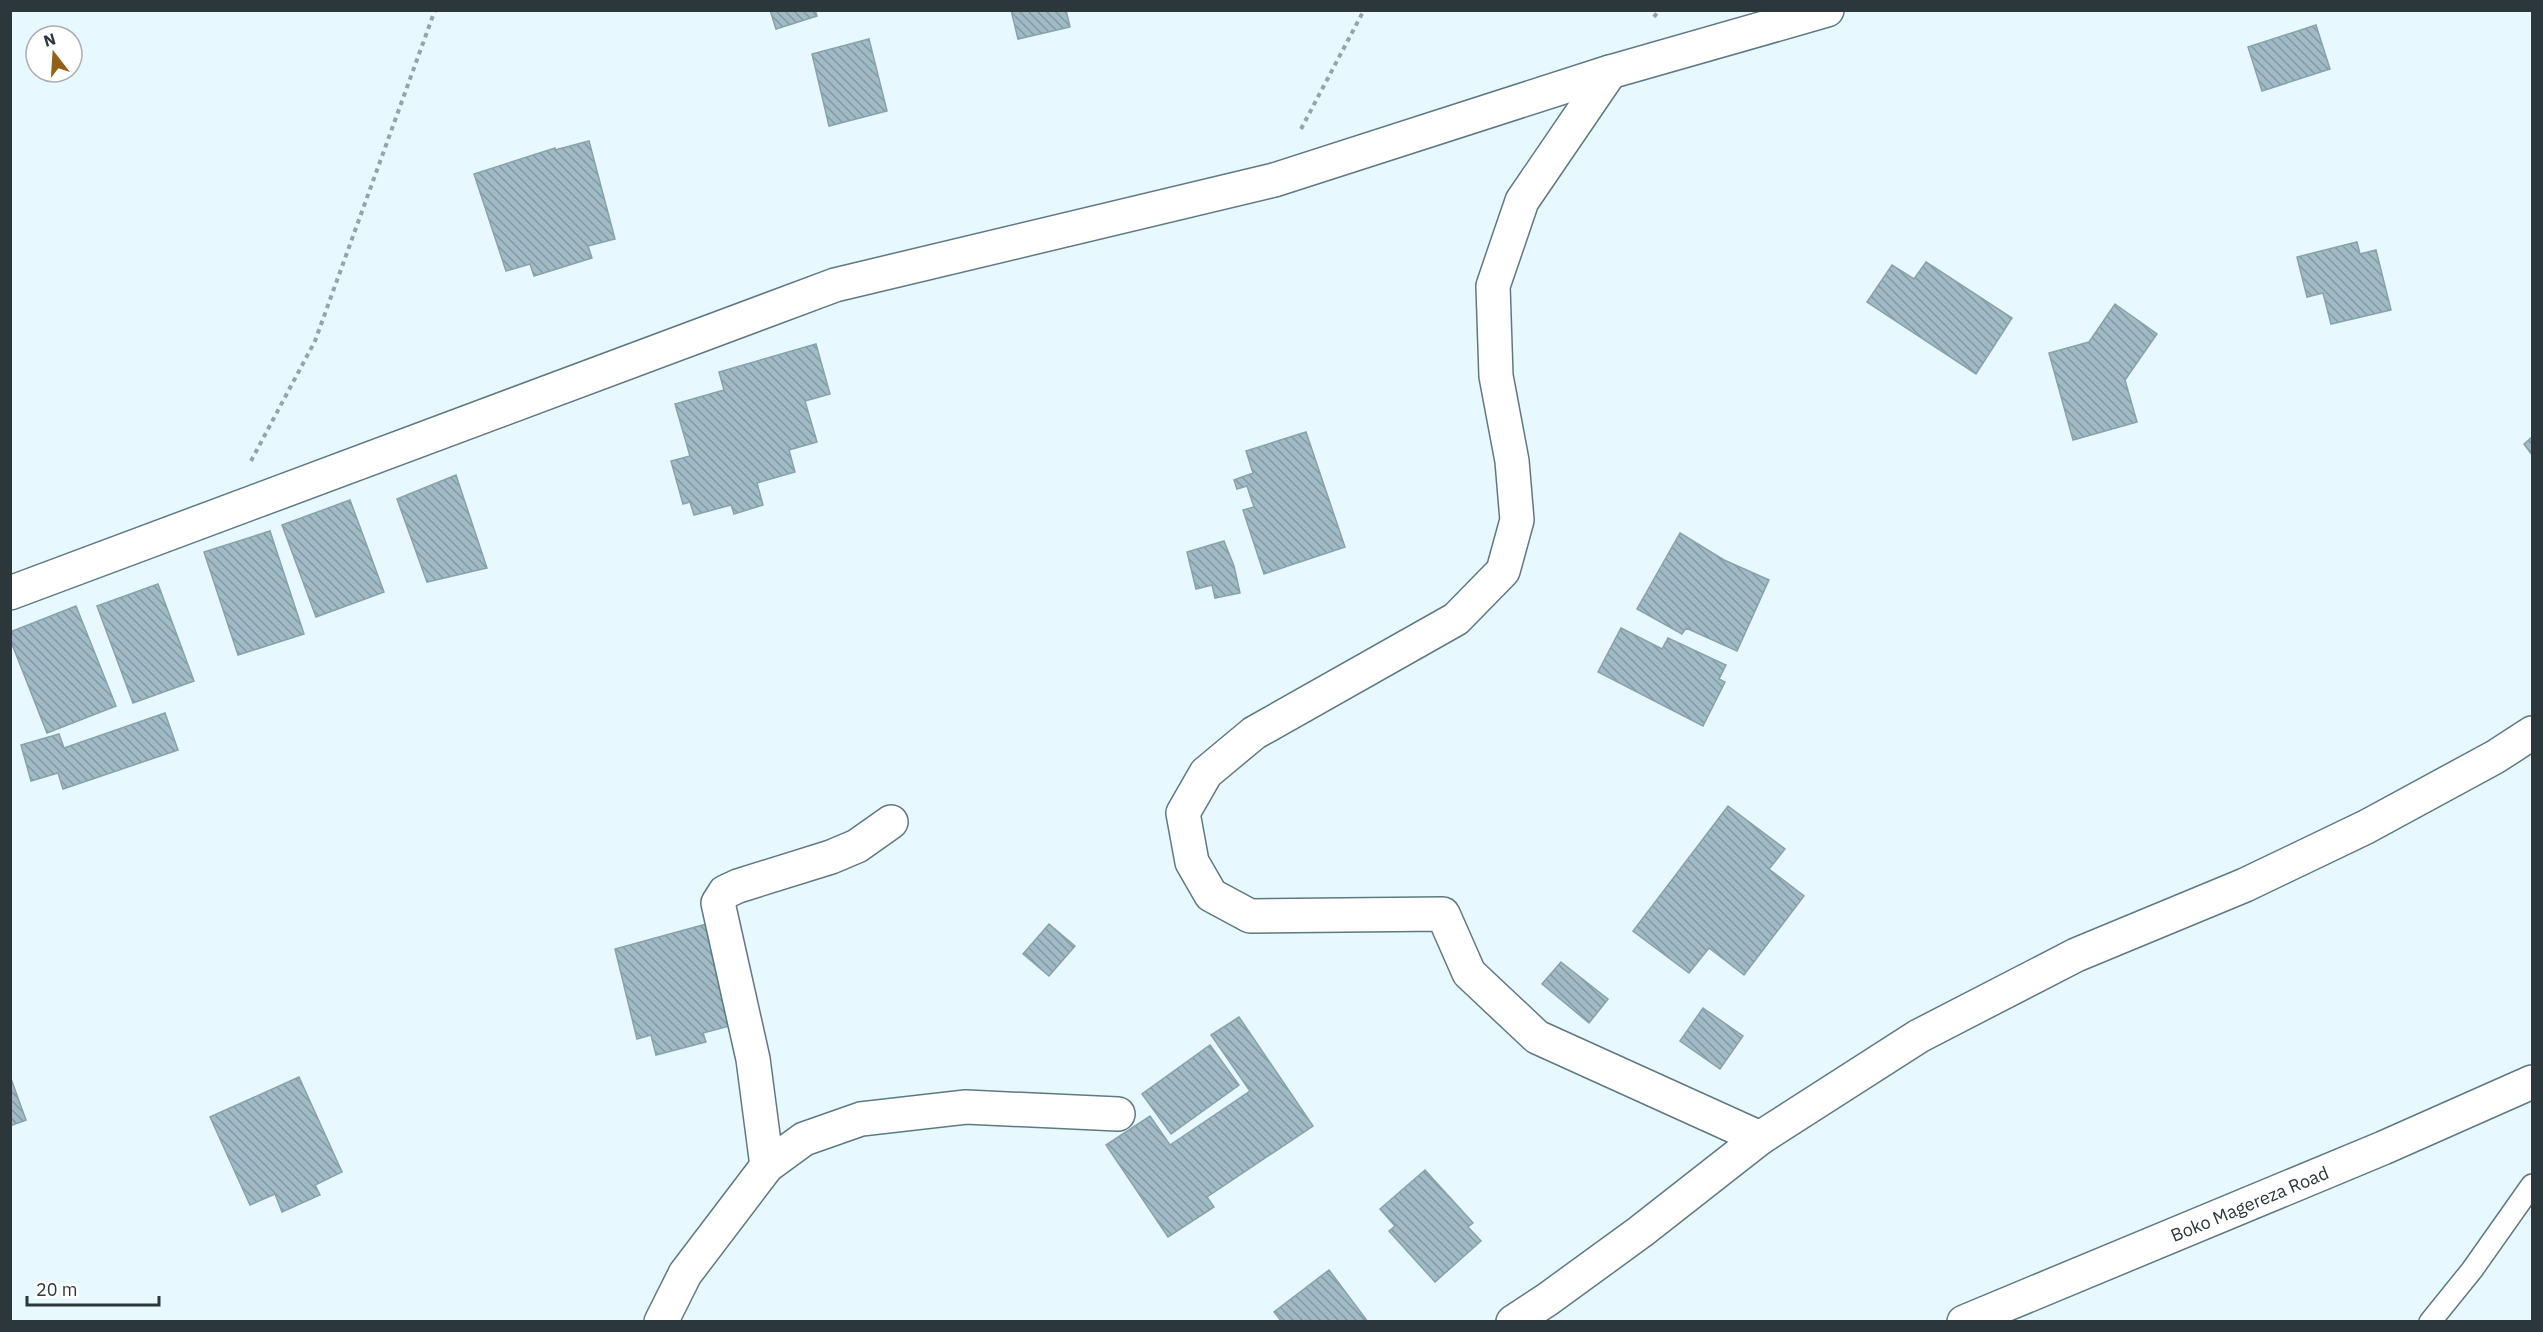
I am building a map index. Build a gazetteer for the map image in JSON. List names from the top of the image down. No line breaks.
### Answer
{"streets":{"street":["Boko Magereza Road"]},"scale_bar":"20 m","north":"top"}
